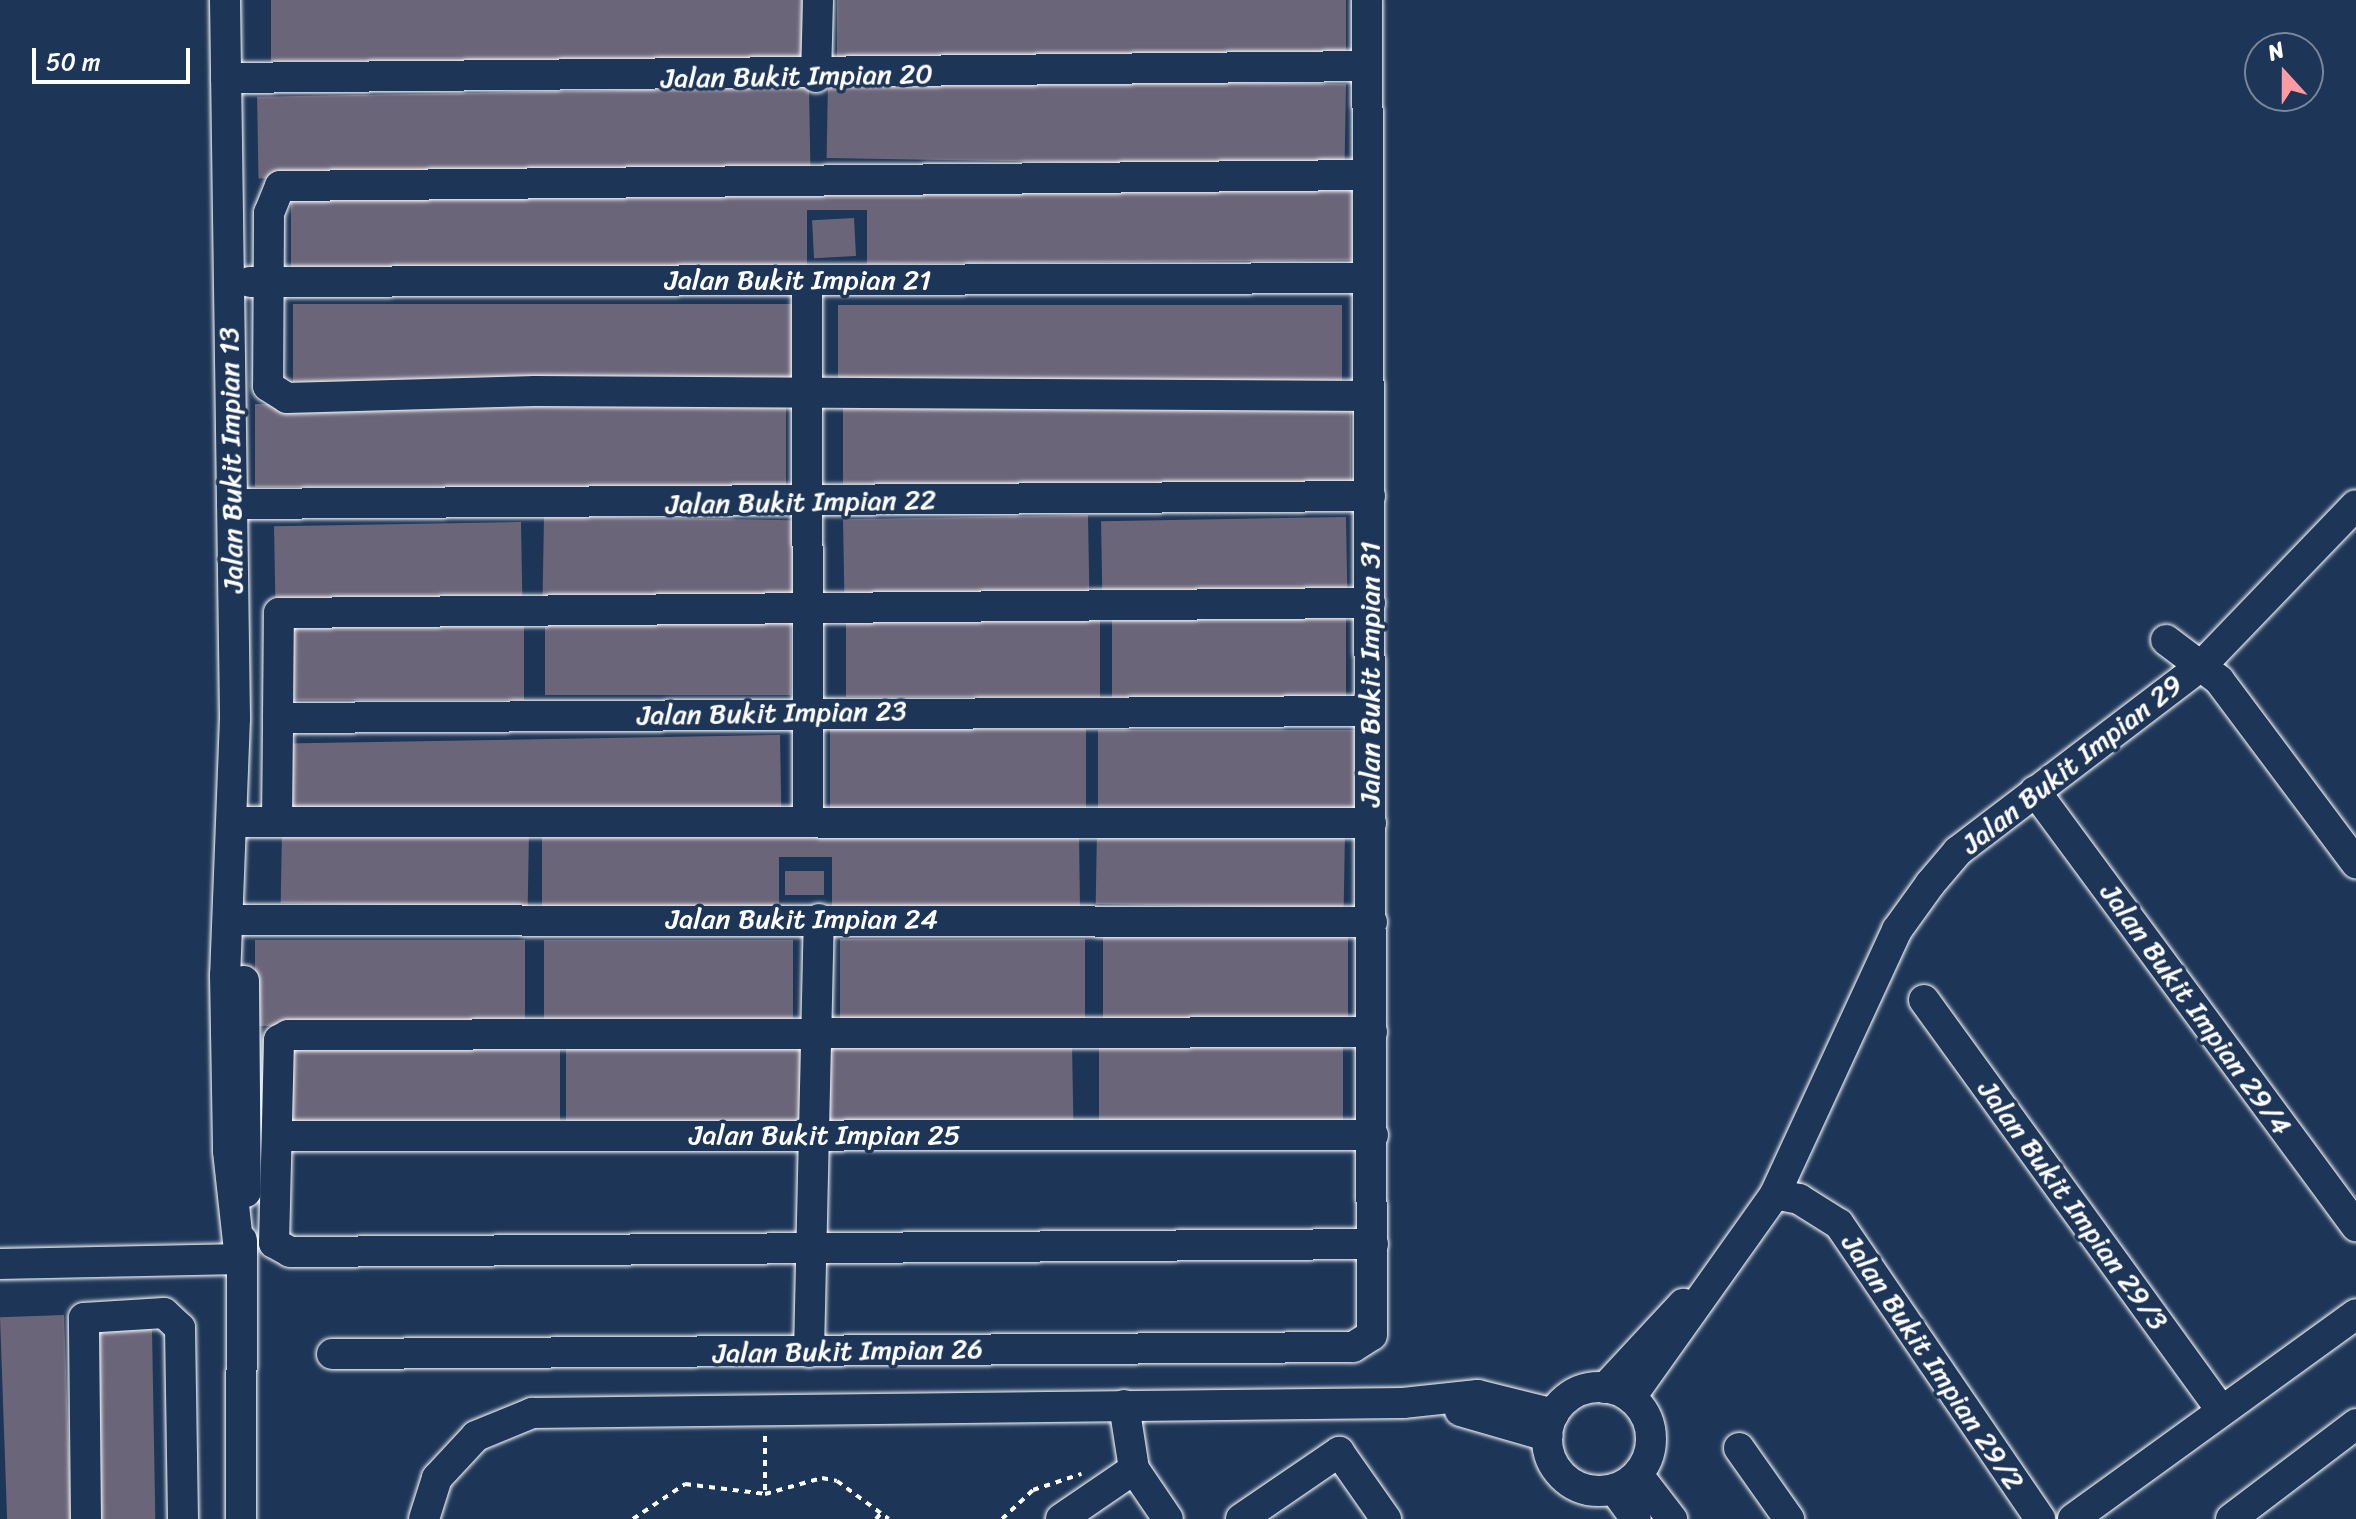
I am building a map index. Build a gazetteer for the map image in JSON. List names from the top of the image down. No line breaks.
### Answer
{"streets":{"street":["Jalan Bukit Impian 20","Jalan Bukit Impian 21","Jalan Bukit Impian 13","Jalan Bukit Impian 22","Jalan Bukit Impian 31","Jalan Bukit Impian 23","Jalan Bukit Impian 29","Jalan Bukit Impian 24","Jalan Bukit Impian 29/4","Jalan Bukit Impian 25","Jalan Bukit Impian 29/3","Jalan Bukit Impian 26","Jalan Bukit Impian 29/2"]},"crossings":[["Jalan Bukit Impian 20","Jalan Bukit Impian 13"],["Jalan Bukit Impian 20","Jalan Bukit Impian 31"],["Jalan Bukit Impian 21","Jalan Bukit Impian 13"],["Jalan Bukit Impian 21","Jalan Bukit Impian 31"],["Jalan Bukit Impian 13","Jalan Bukit Impian 22"],["Jalan Bukit Impian 13","Jalan Bukit Impian 24"],["Jalan Bukit Impian 22","Jalan Bukit Impian 31"],["Jalan Bukit Impian 31","Jalan Bukit Impian 23"],["Jalan Bukit Impian 31","Jalan Bukit Impian 24"],["Jalan Bukit Impian 31","Jalan Bukit Impian 25"],["Jalan Bukit Impian 31","Jalan Bukit Impian 26"],["Jalan Bukit Impian 29","Jalan Bukit Impian 29/4"],["Jalan Bukit Impian 29","Jalan Bukit Impian 29/2"]],"scale_bar":"50 m","north":"top"}
